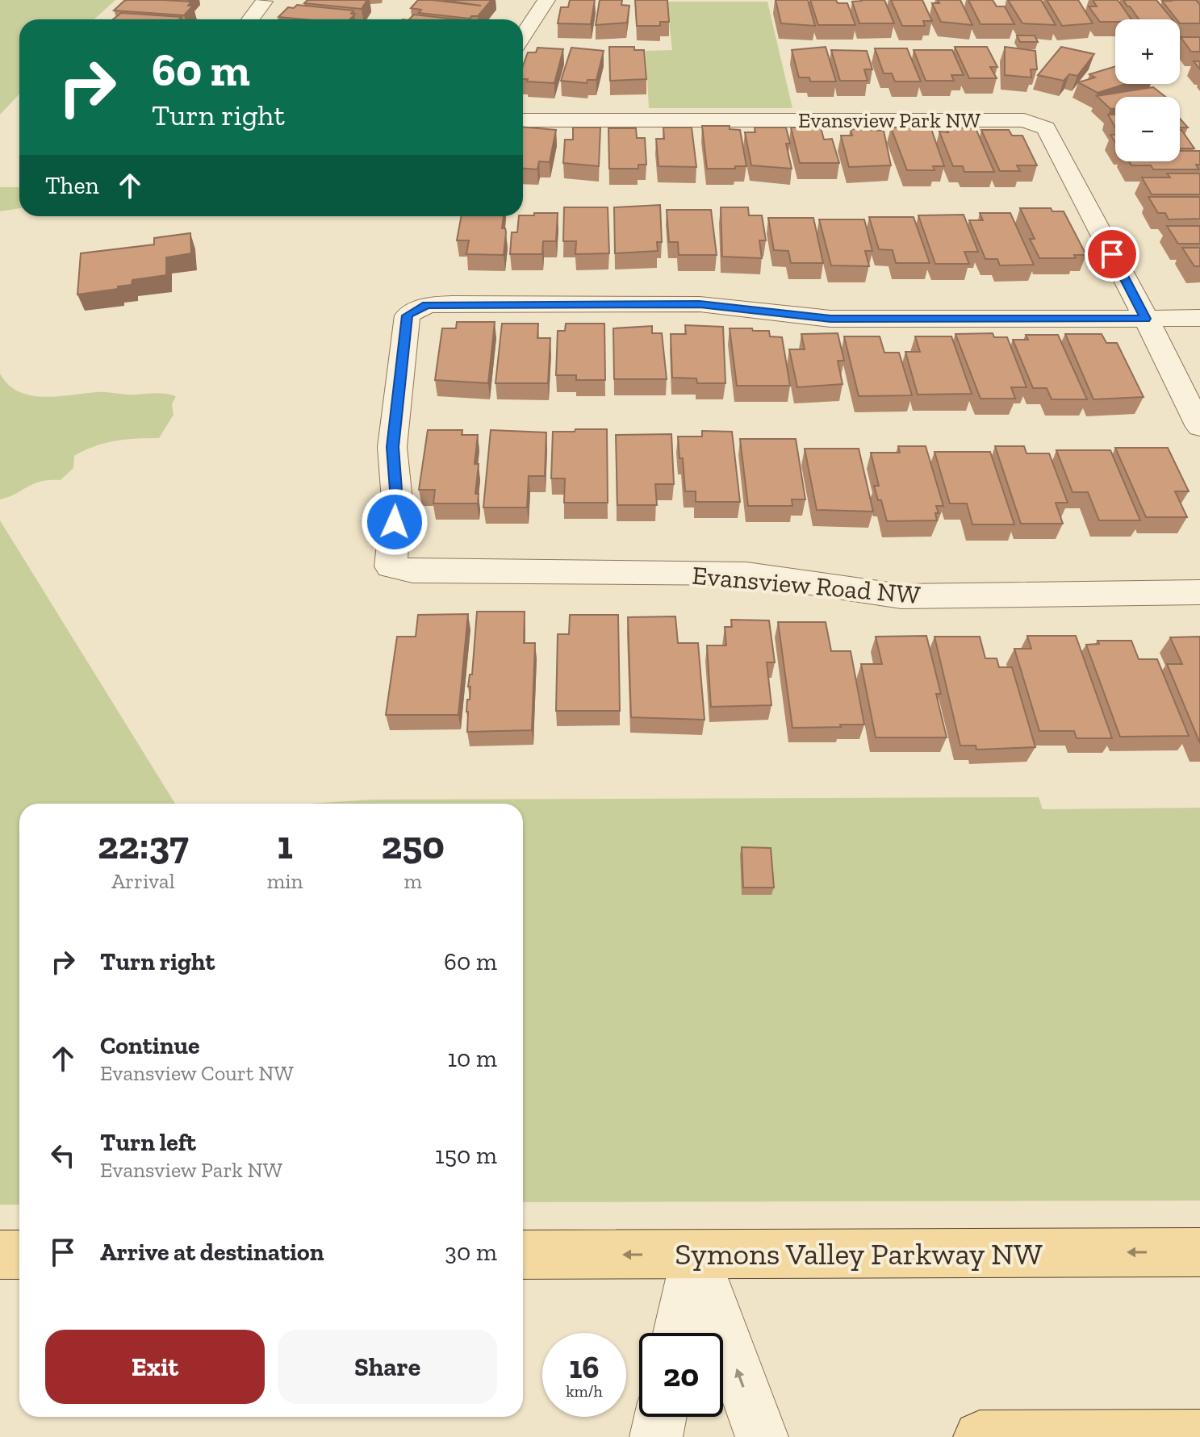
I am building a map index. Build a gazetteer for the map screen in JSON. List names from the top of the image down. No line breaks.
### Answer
{"streets":{"main road":["Symons Valley Parkway NW"],"street":["Evansview Park NW","Evansview Road NW"]},"crossings":[["Evansview Park NW","Evansview Road NW"]],"page":{"map_buttons":["+","−"],"turn":["60 m","Turn right"],"then":"Then","eta":["22:37","Arrival","1","min","250","m"],"list":[{"name":"Turn right","value":"60 m"},{"name":"Continue","note":"Evansview Court NW","value":"10 m"},{"name":"Turn left","note":"Evansview Park NW","value":"150 m"},{"name":"Arrive at destination","value":"30 m"}],"buttons":["Exit","Share"],"speed":"16 km/h","limit":"20"}}
